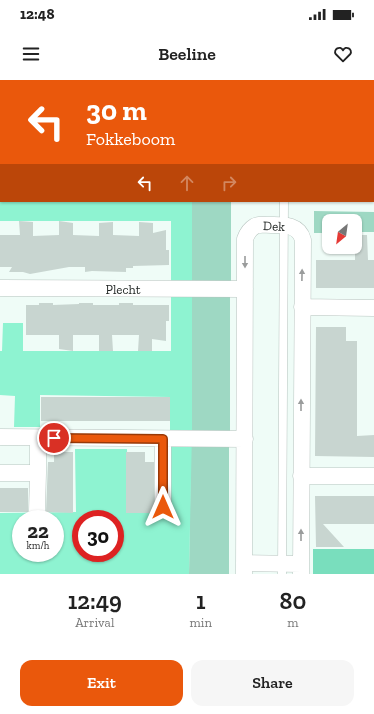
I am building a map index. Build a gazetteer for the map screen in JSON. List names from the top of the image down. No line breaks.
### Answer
{"streets":{"street":["Dek","Plecht"]},"crossings":[["Dek","Plecht"]],"north":"bottom left","page":{"status":"12:48","header":"Beeline","turn":["30 m","Fokkeboom"],"speed":"22 km/h","limit":"30","eta":["12:49","Arrival","1","min","80","m"],"buttons":["Exit","Share"]}}
